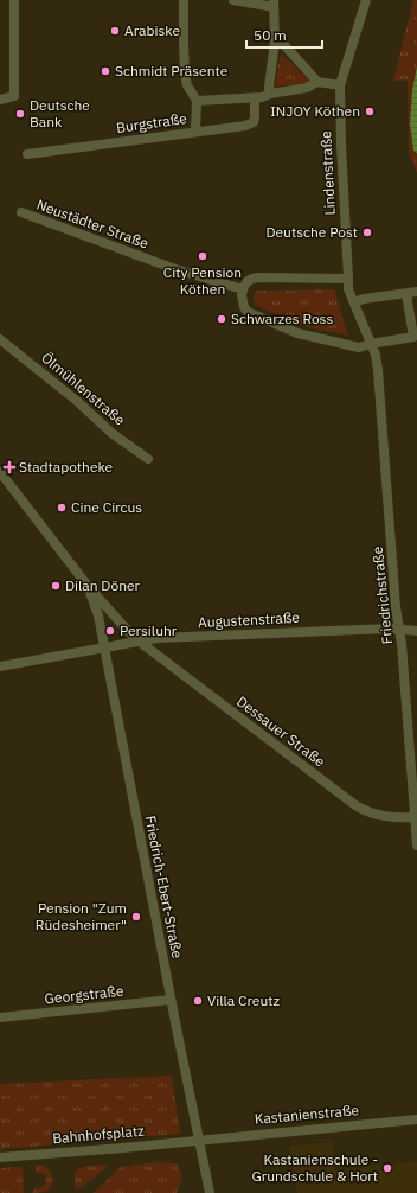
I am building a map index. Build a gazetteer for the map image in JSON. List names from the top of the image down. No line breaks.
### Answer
{"streets":{"street":["Burgstraße","Lindenstraße","Neustädter Straße","Ölmühlenstraße","Friedrichstraße","Augustenstraße","Dessauer Straße","Friedrich-Ebert-Straße","Georgstraße","Kastanienstraße","Bahnhofsplatz"]},"crossings":[["Lindenstraße","Friedrichstraße"],["Friedrichstraße","Augustenstraße"],["Friedrichstraße","Dessauer Straße"],["Augustenstraße","Dessauer Straße"],["Augustenstraße","Friedrich-Ebert-Straße"],["Dessauer Straße","Friedrich-Ebert-Straße"],["Friedrich-Ebert-Straße","Georgstraße"],["Friedrich-Ebert-Straße","Kastanienstraße"],["Friedrich-Ebert-Straße","Bahnhofsplatz"],["Kastanienstraße","Bahnhofsplatz"]],"places":{"other":["Arabiske","Schmidt Präsente","INJOY Köthen","Deutsche Bank","Deutsche Post","City Pension Köthen","Schwarzes Ross","Cine Circus","Dilan Döner","Persiluhr","Pension \"Zum Rüdesheimer\"","Villa Creutz","Kastanienschule - Grundschule & Hort"],"health":["Stadtapotheke"]},"scale_bar":"50 m"}
